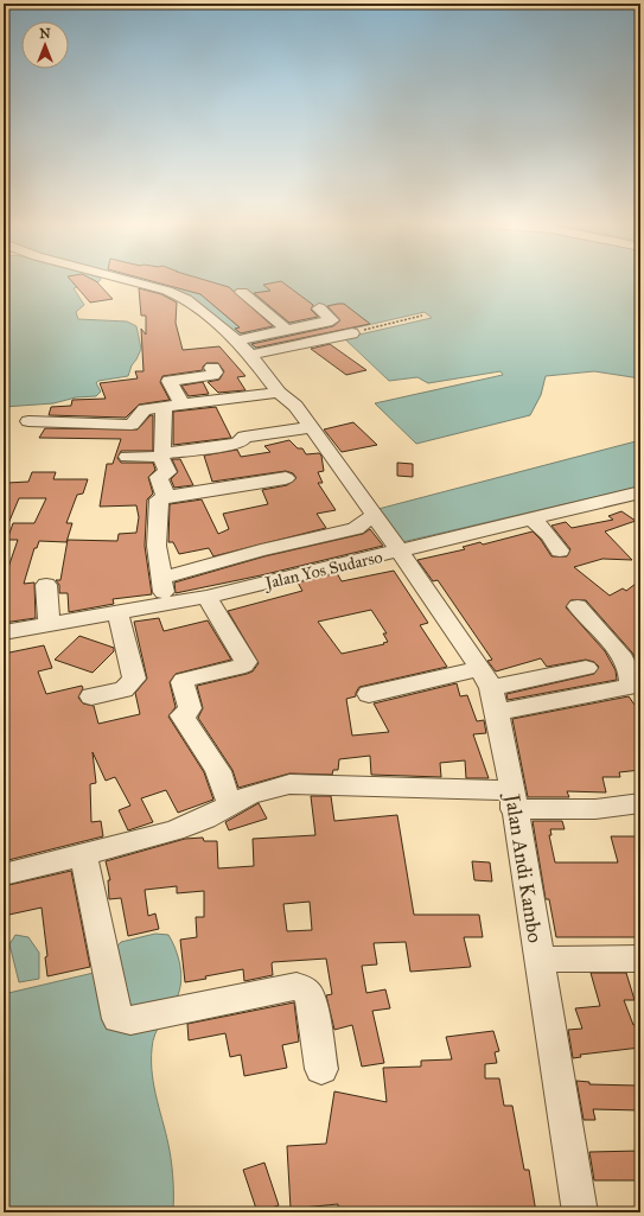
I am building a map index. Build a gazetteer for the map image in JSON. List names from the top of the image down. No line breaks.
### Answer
{"streets":{"street":["Jalan Yos Sudarso","Jalan Andi Kambo"]},"crossings":[["Jalan Yos Sudarso","Jalan Andi Kambo"]],"north":"top"}
